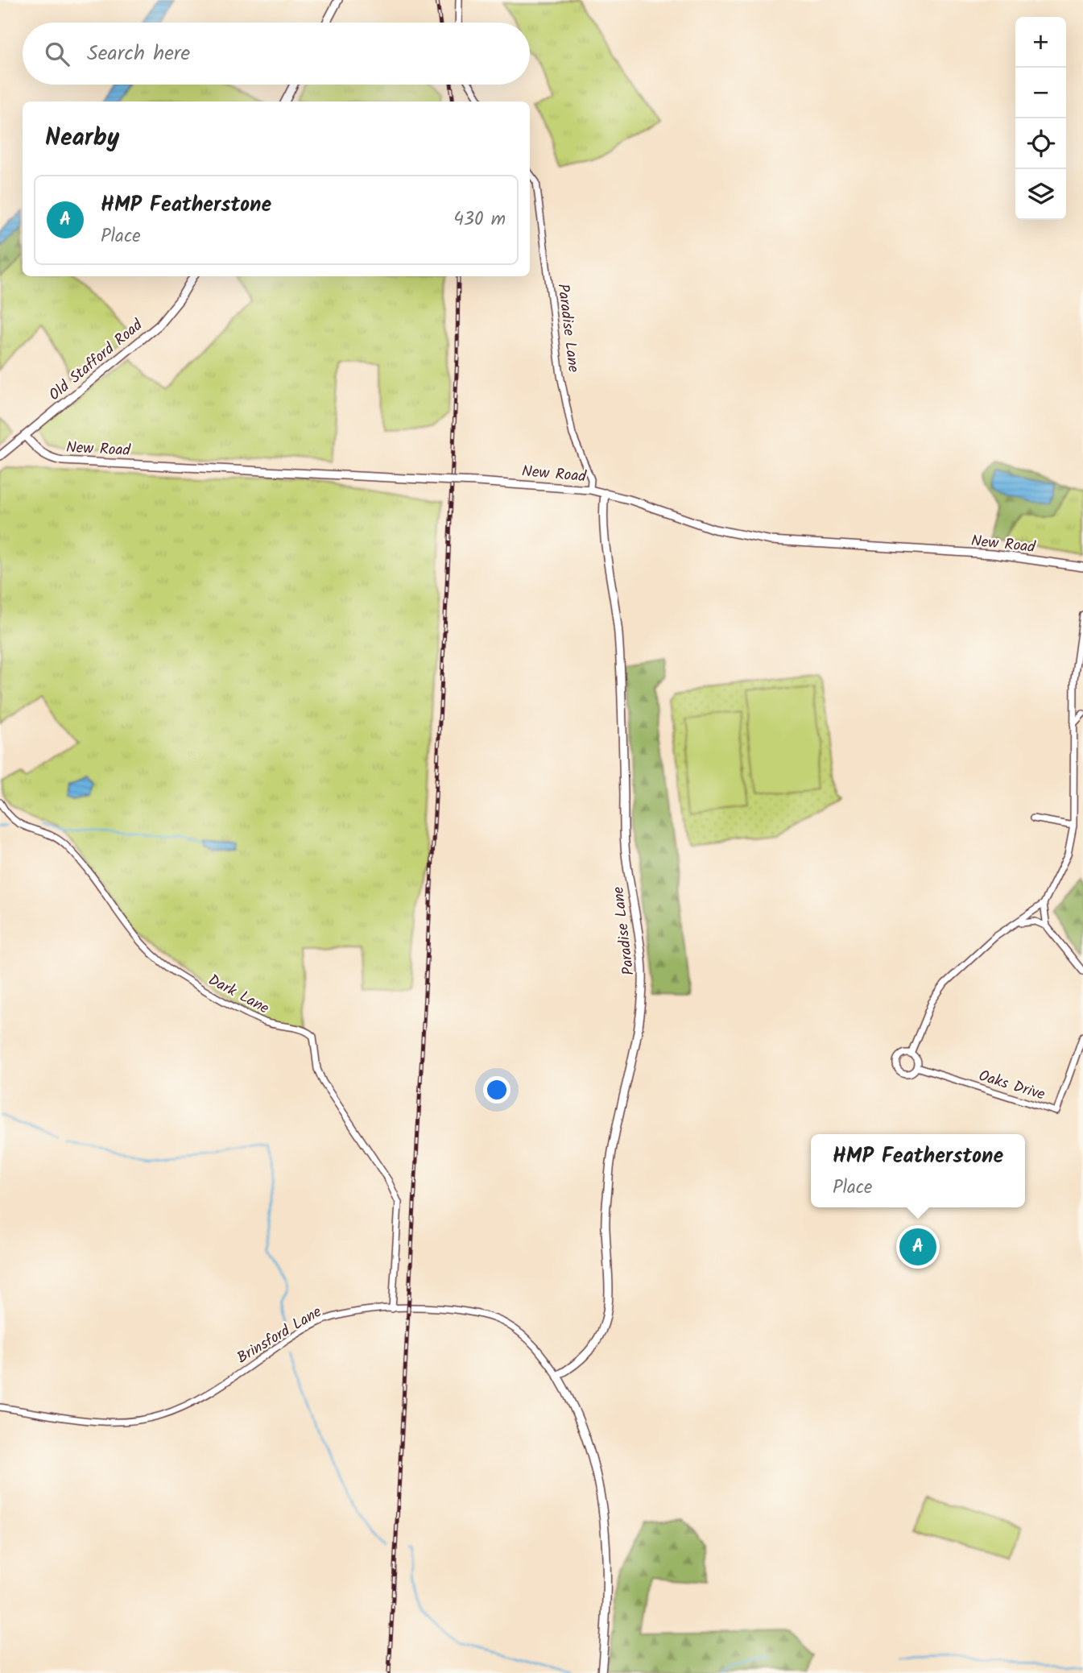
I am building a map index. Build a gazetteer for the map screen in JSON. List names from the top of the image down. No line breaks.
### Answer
{"streets":{"street":["Paradise Lane","Old Stafford Road","New Road","Dark Lane","Oaks Drive","Brinsford Lane"]},"crossings":[["Paradise Lane","New Road"],["Paradise Lane","Brinsford Lane"],["Old Stafford Road","New Road"],["Dark Lane","Brinsford Lane"]],"page":{"map_buttons":["+","−"],"search":"Search here","heading":"Nearby","list":[{"mark":"A","name":"HMP Featherstone","note":"Place","value":"430 m"}],"popup":["HMP Featherstone","Place"],"pins":"A"}}
